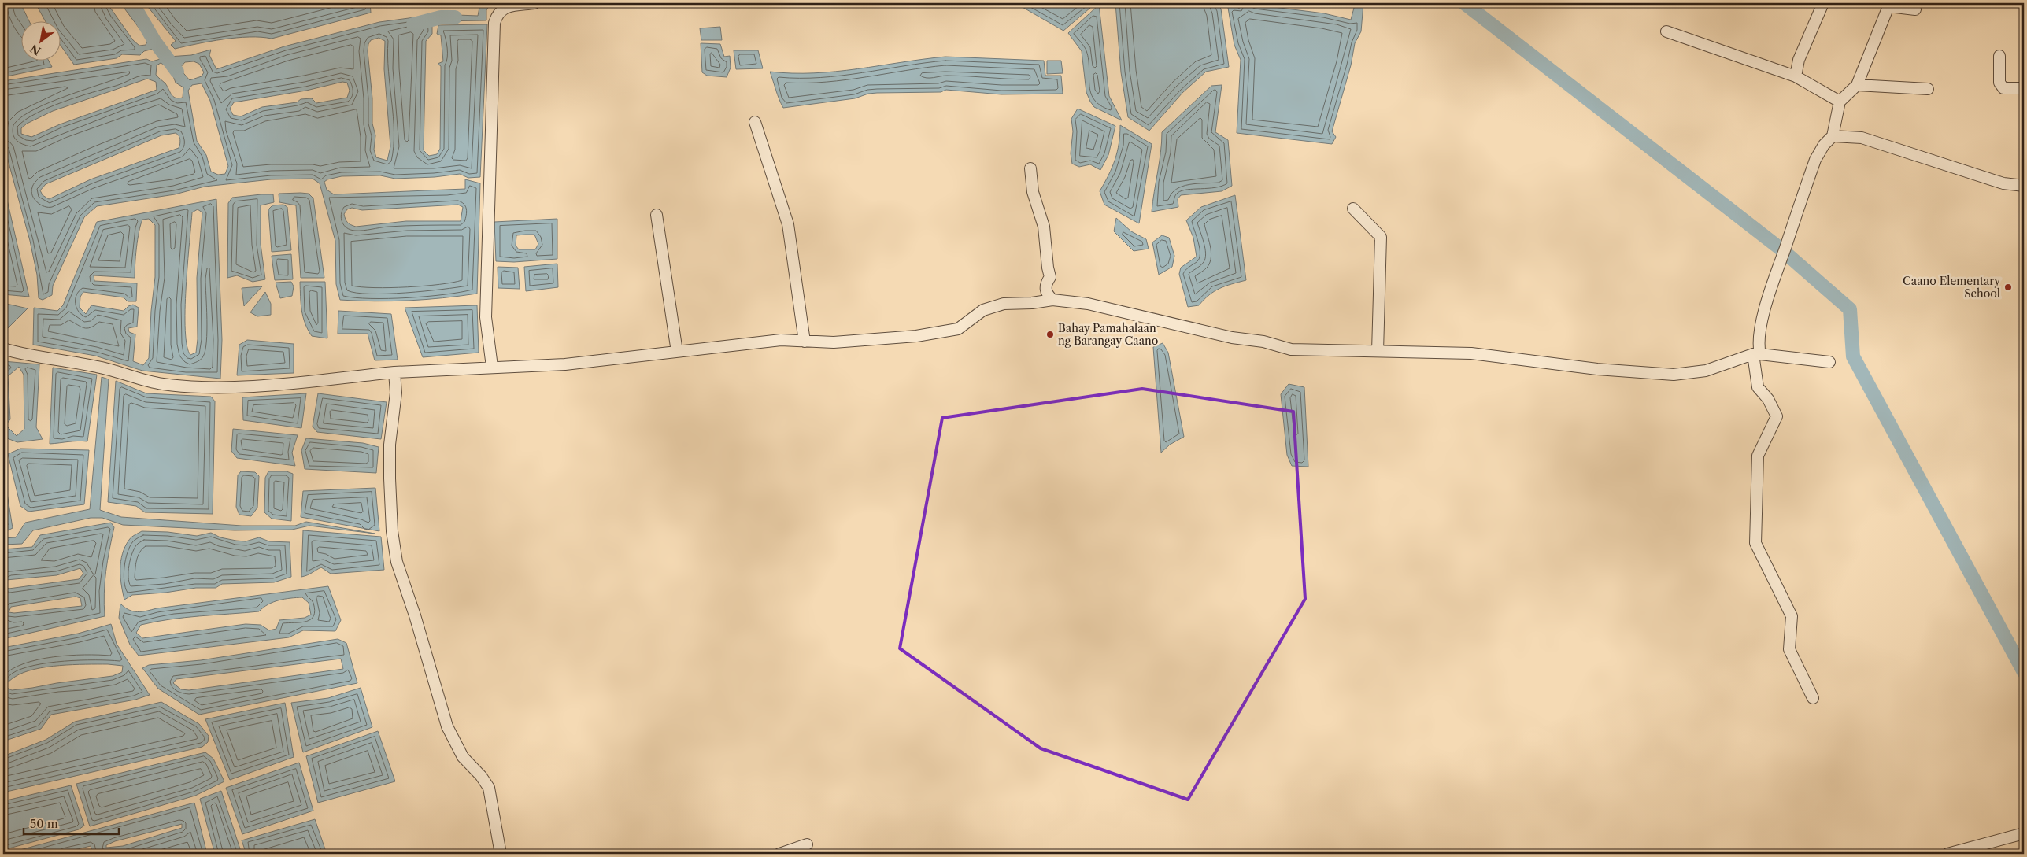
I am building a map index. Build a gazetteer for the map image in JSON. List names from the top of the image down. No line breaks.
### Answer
{"places":["Caano Elementary School","Bahay Pamahalaan ng Barangay Caano"],"scale_bar":"50 m","north":"bottom left"}
